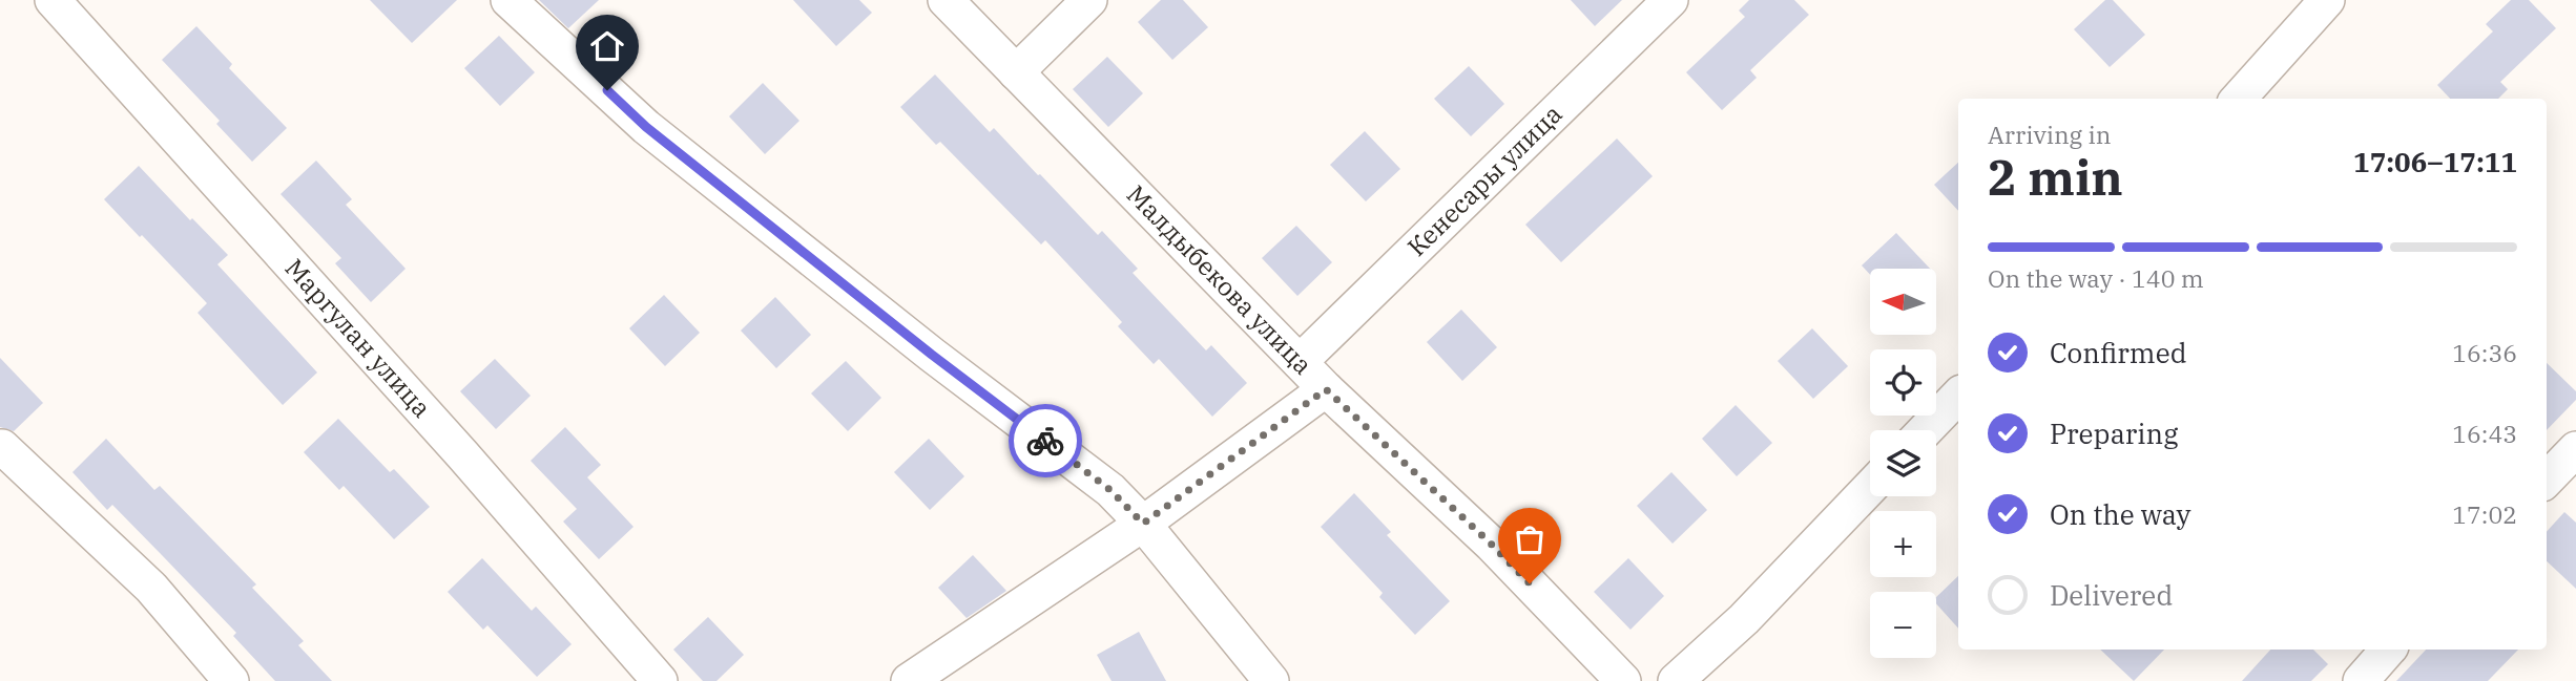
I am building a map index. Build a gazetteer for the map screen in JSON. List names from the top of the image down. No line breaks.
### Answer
{"streets":{"street":["Кенесары улица","Малдыбекова улица","Маргулан улица"]},"crossings":[["Кенесары улица","Малдыбекова улица"]],"north":"left","page":{"heading":["2 min","Arriving in","17:06–17:11"],"bar":"On the way · 140 m","map_buttons":["+","−"],"list":[["Confirmed","16:36"],["Preparing","16:43"],["On the way","17:02"],"Delivered"]}}
